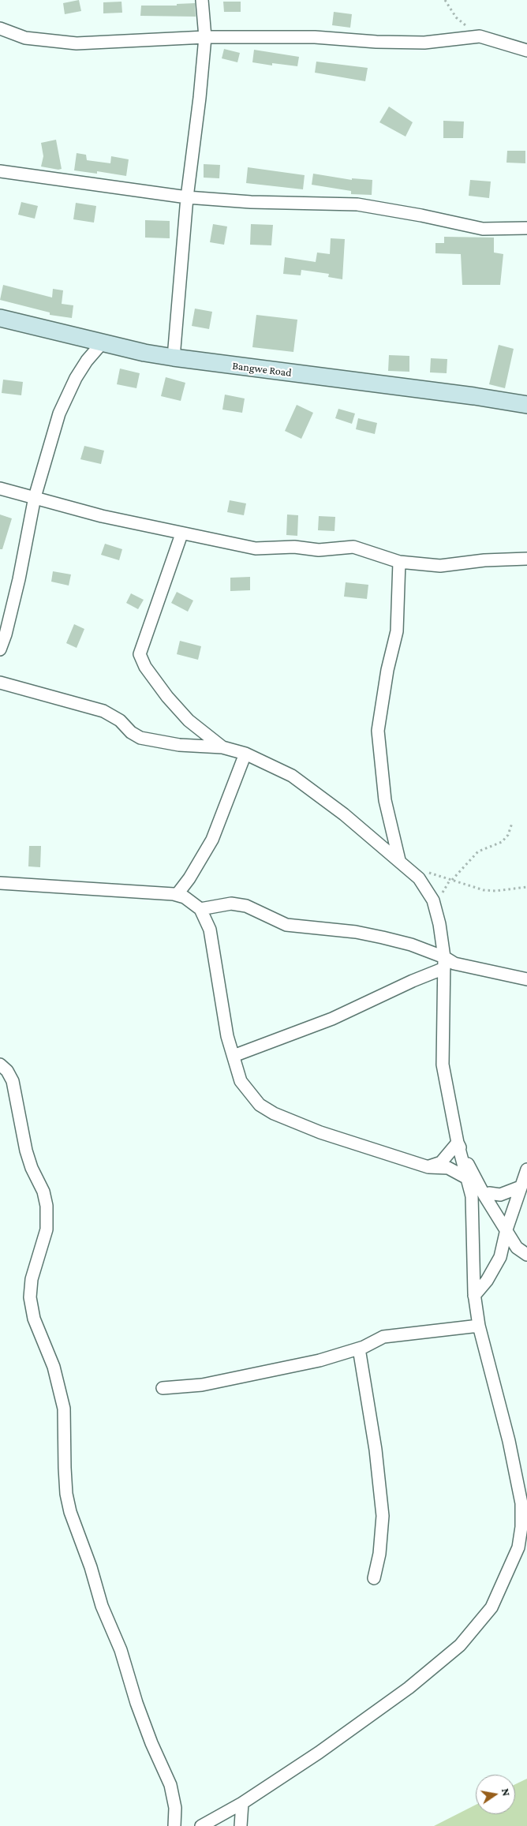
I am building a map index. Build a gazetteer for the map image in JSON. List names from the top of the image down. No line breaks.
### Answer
{"streets":{"street":["Bangwe Road"]},"north":"right"}
